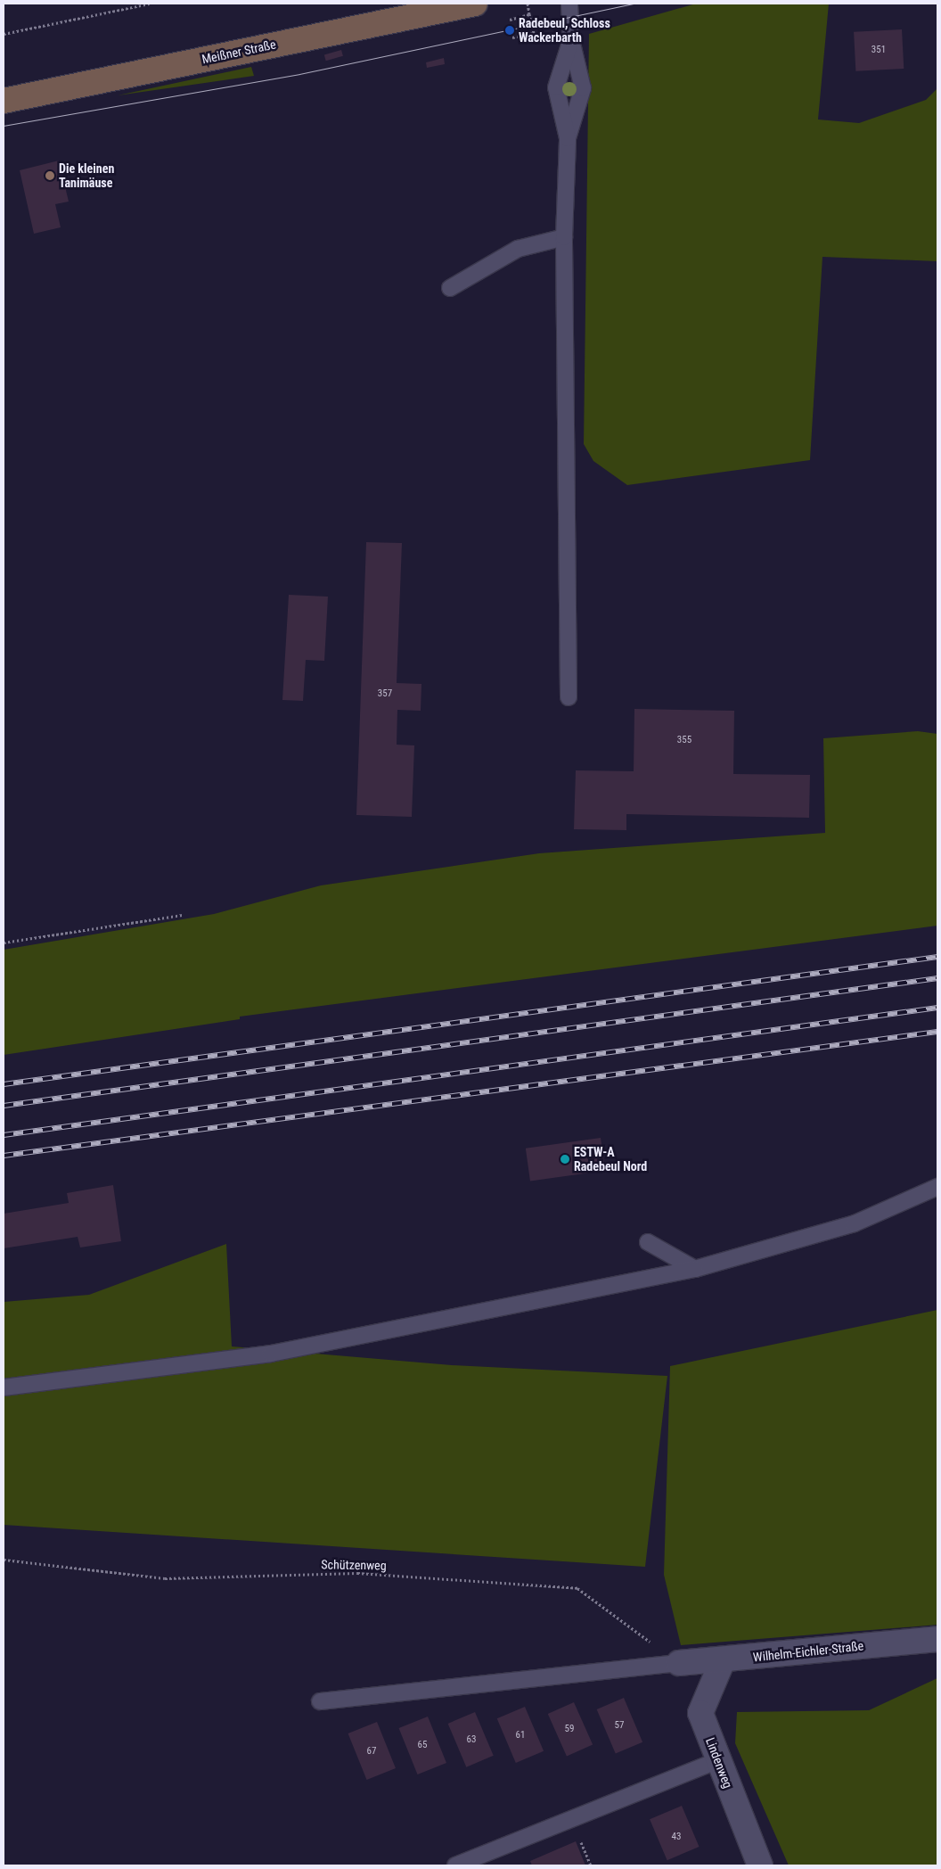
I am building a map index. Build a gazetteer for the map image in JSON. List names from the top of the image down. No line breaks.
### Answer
{"streets":{"main road":["Meißner Straße"],"street":["Wilhelm-Eichler-Straße","Lindenweg"],"path":["Schützenweg"]},"crossings":[["Schützenweg","Wilhelm-Eichler-Straße"],["Wilhelm-Eichler-Straße","Lindenweg"]],"places":["Radebeul, Schloss Wackerbarth","Die kleinen Tanimäuse","ESTW-A Radebeul Nord"],"house_numbers":["351","357","355","57","59","61","63","65","67","43"]}
